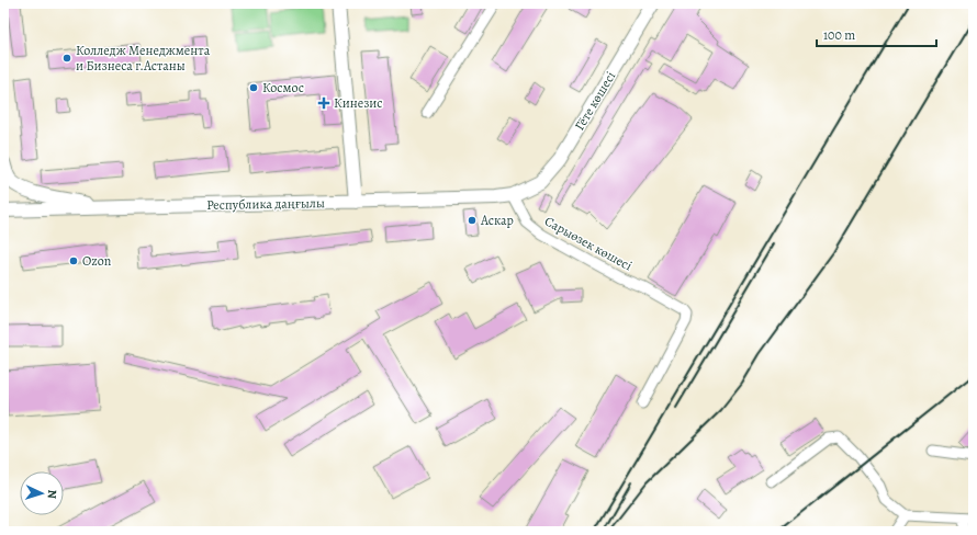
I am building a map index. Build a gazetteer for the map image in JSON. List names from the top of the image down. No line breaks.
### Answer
{"streets":{"main road":["Гёте көшесі","Республика даңғылы"],"street":["Сарыөзек көшесі"]},"crossings":[["Гёте көшесі","Республика даңғылы"],["Республика даңғылы","Сарыөзек көшесі"]],"places":{"other":["Колледж Менеджмента и Бизнеса г.Астаны","Космос","Аскар","Ozon"],"health":["Кинезис"]},"scale_bar":"100 m","north":"right"}
